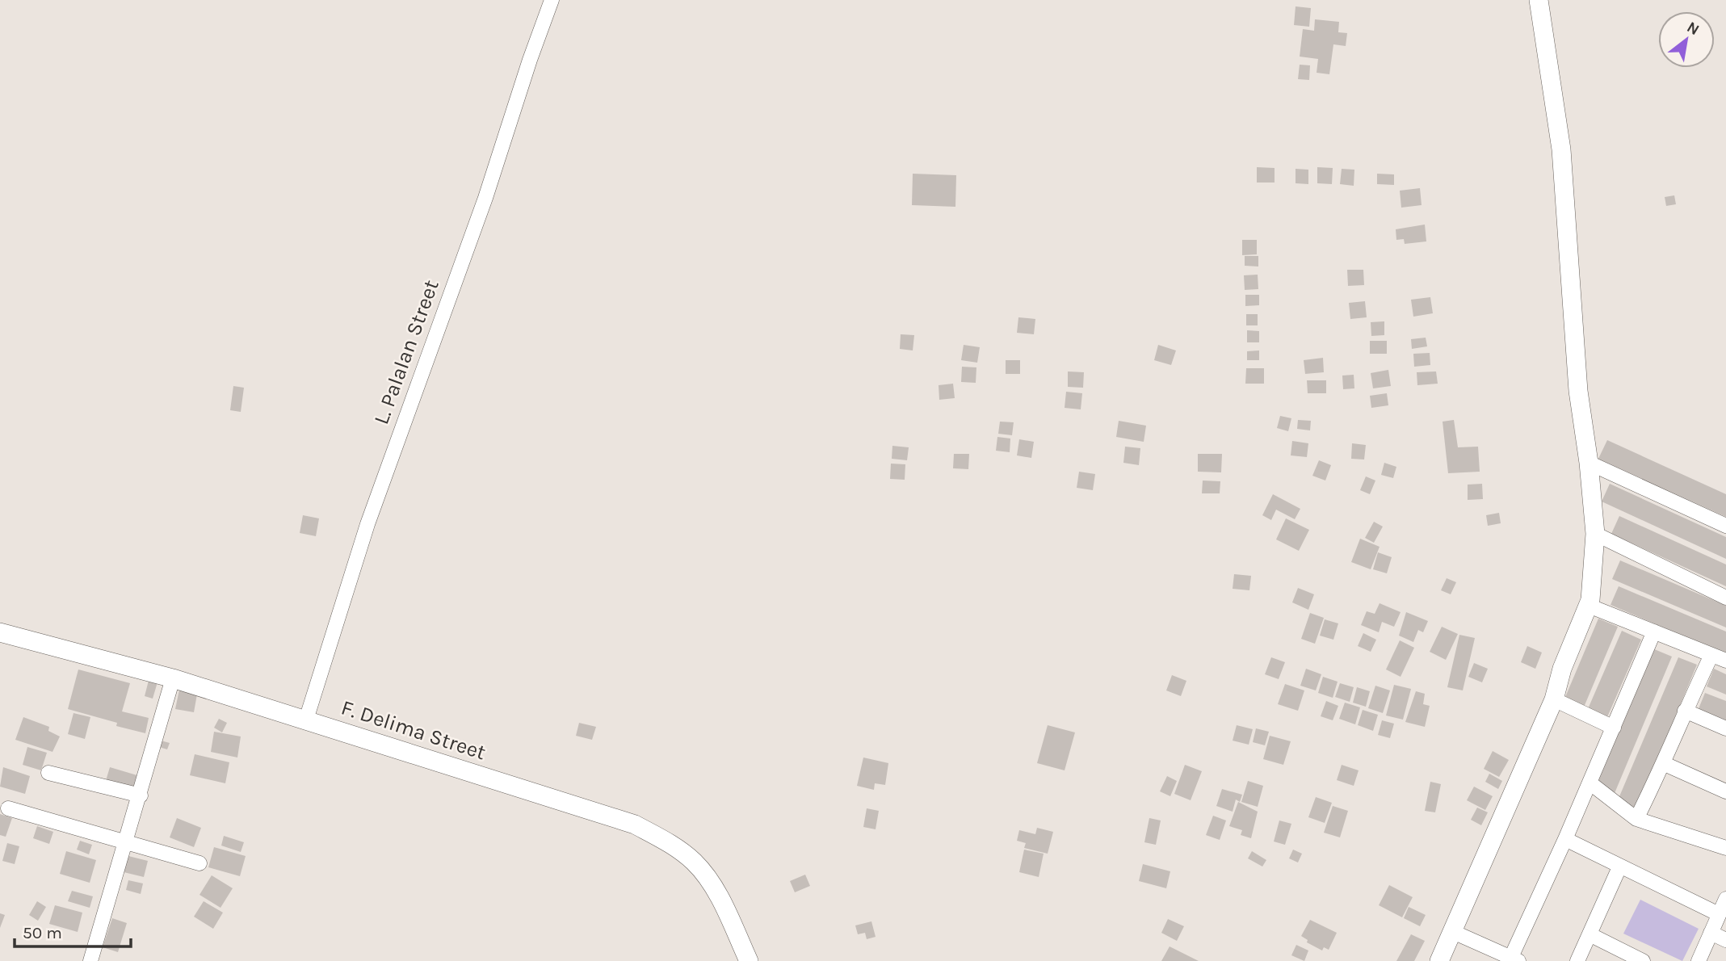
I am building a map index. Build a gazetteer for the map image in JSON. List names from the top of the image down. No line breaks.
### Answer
{"streets":{"street":["L. Palalan Street","F. Delima Street"]},"crossings":[["L. Palalan Street","F. Delima Street"]],"scale_bar":"50 m","north":"top right"}
